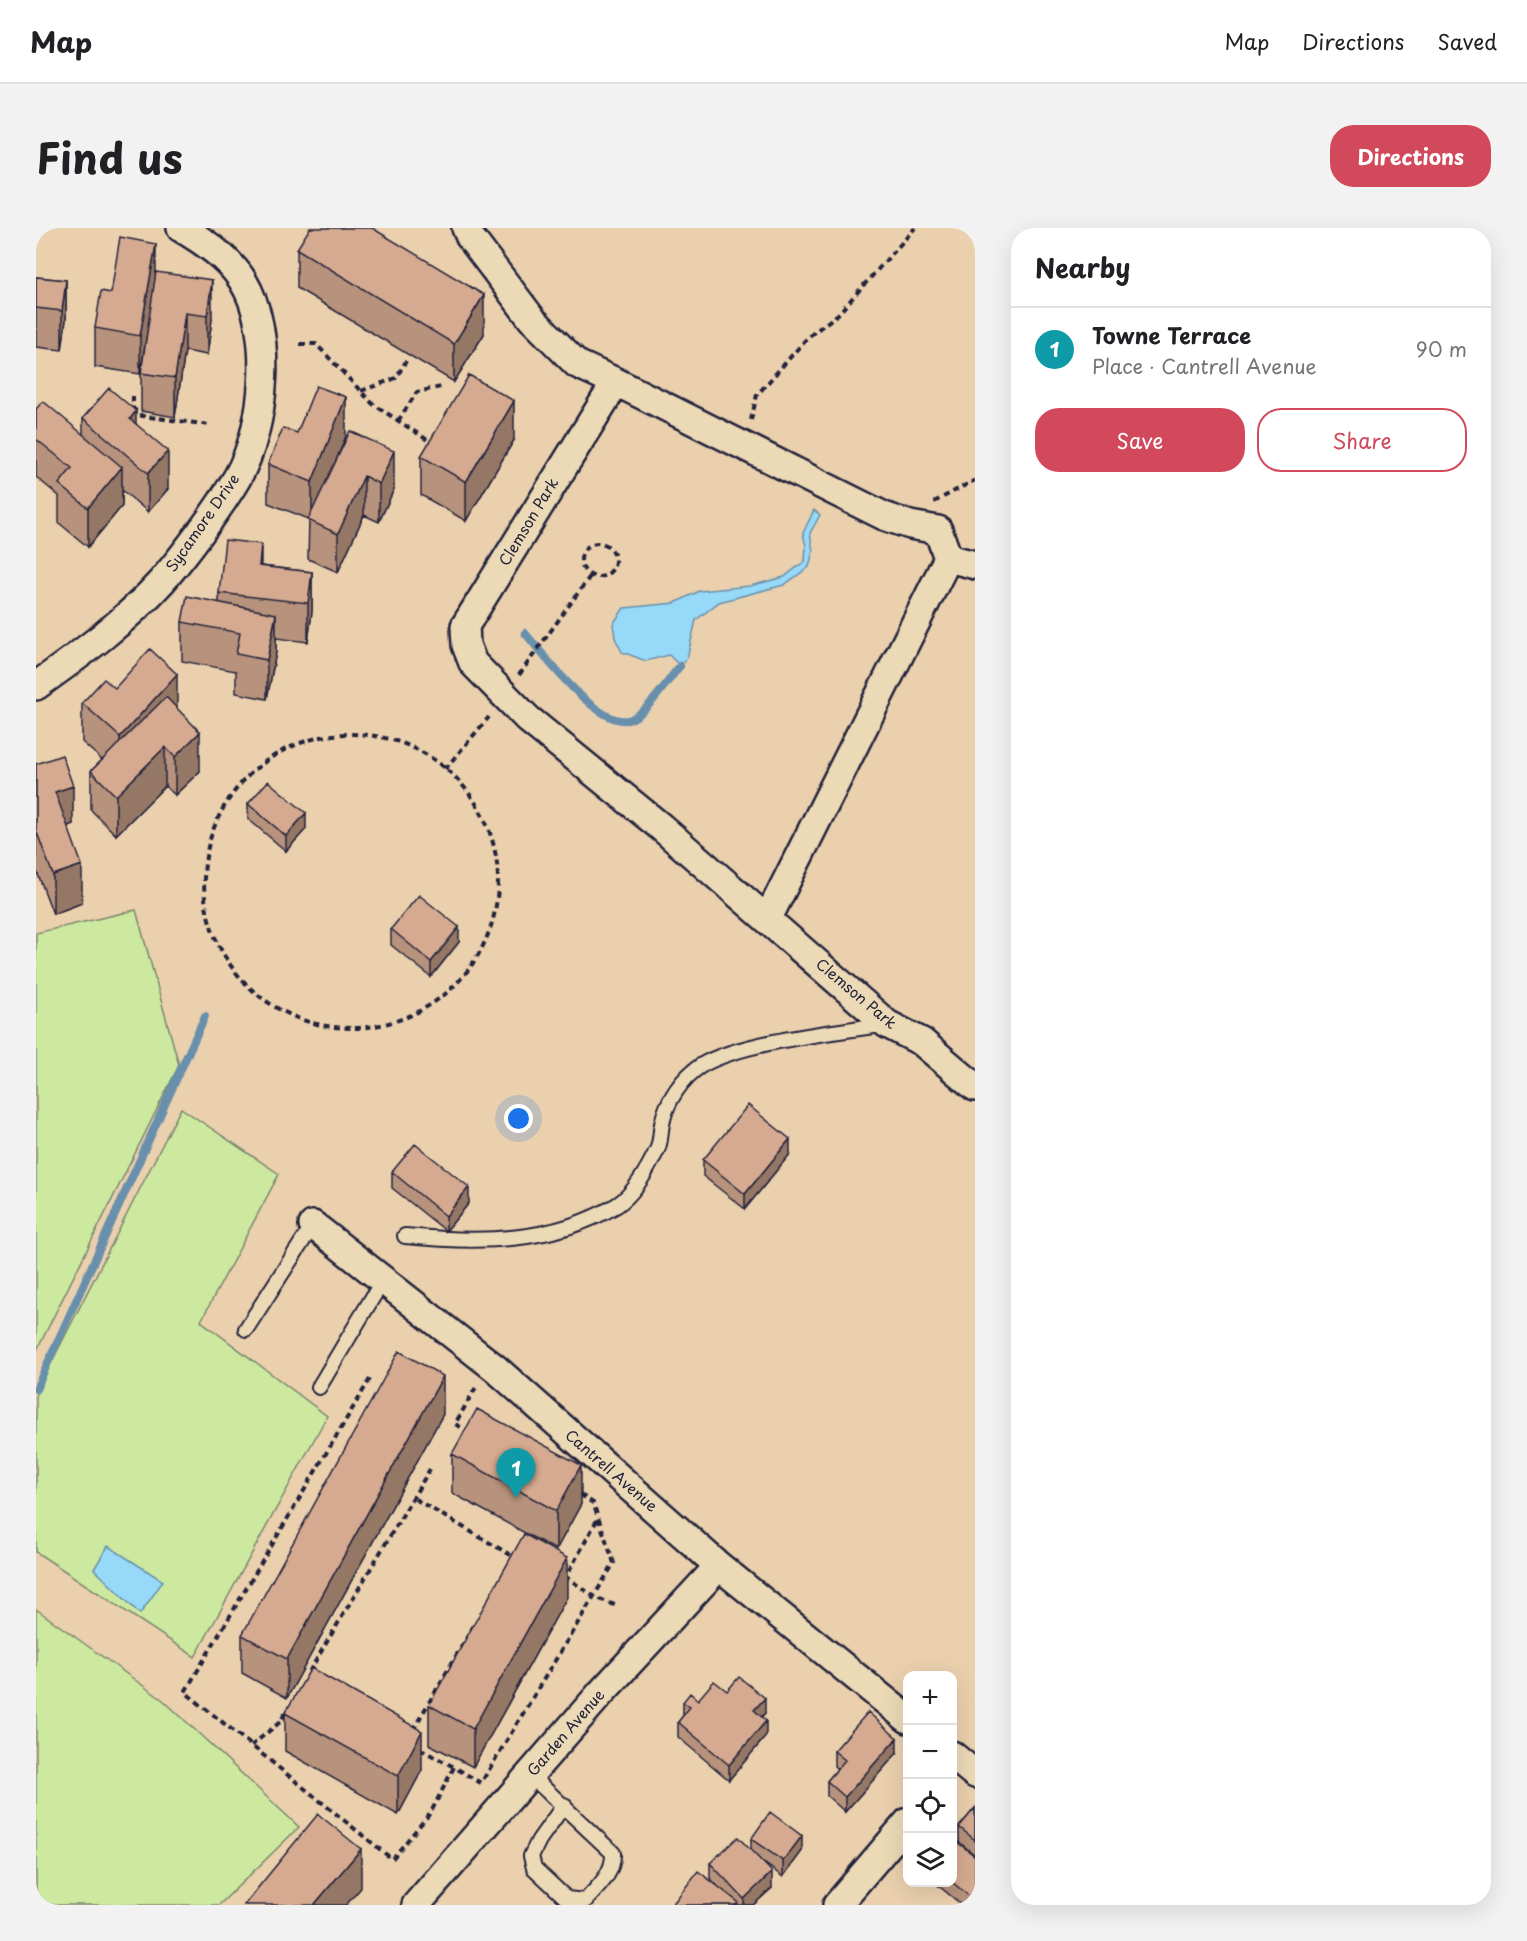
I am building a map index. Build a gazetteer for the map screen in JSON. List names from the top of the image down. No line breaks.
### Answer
{"streets":{"street":["Clemson Park","Sycamore Drive","Cantrell Avenue","Garden Avenue"]},"crossings":[["Cantrell Avenue","Garden Avenue"]],"page":{"header":"Map","nav":["Map","Directions","Saved"],"title":"Find us","buttons":["Directions",["Save","Share"]],"heading":"Nearby","list":[{"mark":"1","name":"Towne Terrace","note":"Place · Cantrell Avenue","value":"90 m"}],"pins":"1","map_buttons":["+","−"]}}
